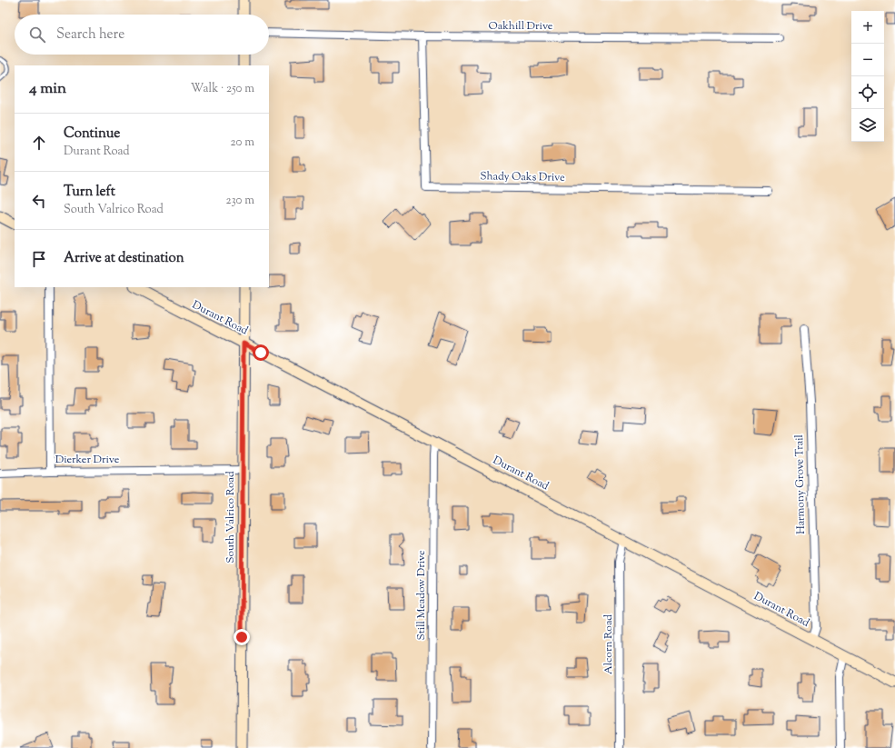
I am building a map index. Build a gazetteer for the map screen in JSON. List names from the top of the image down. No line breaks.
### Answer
{"streets":{"street":["Oakhill Drive","Shady Oaks Drive","Durant Road","Dierker Drive","Harmony Grove Trail","South Valrico Road","Still Meadow Drive","Alcorn Road"]},"crossings":[["Oakhill Drive","Shady Oaks Drive"],["Durant Road","Harmony Grove Trail"],["Durant Road","South Valrico Road"],["Durant Road","Still Meadow Drive"],["Durant Road","Alcorn Road"],["Dierker Drive","South Valrico Road"]],"page":{"map_buttons":["+","−"],"search":"Search here","heading":["4 min","Walk · 250 m"],"list":[["Continue","Durant Road","20 m"],["Turn left","South Valrico Road","230 m"],"Arrive at destination"]}}
